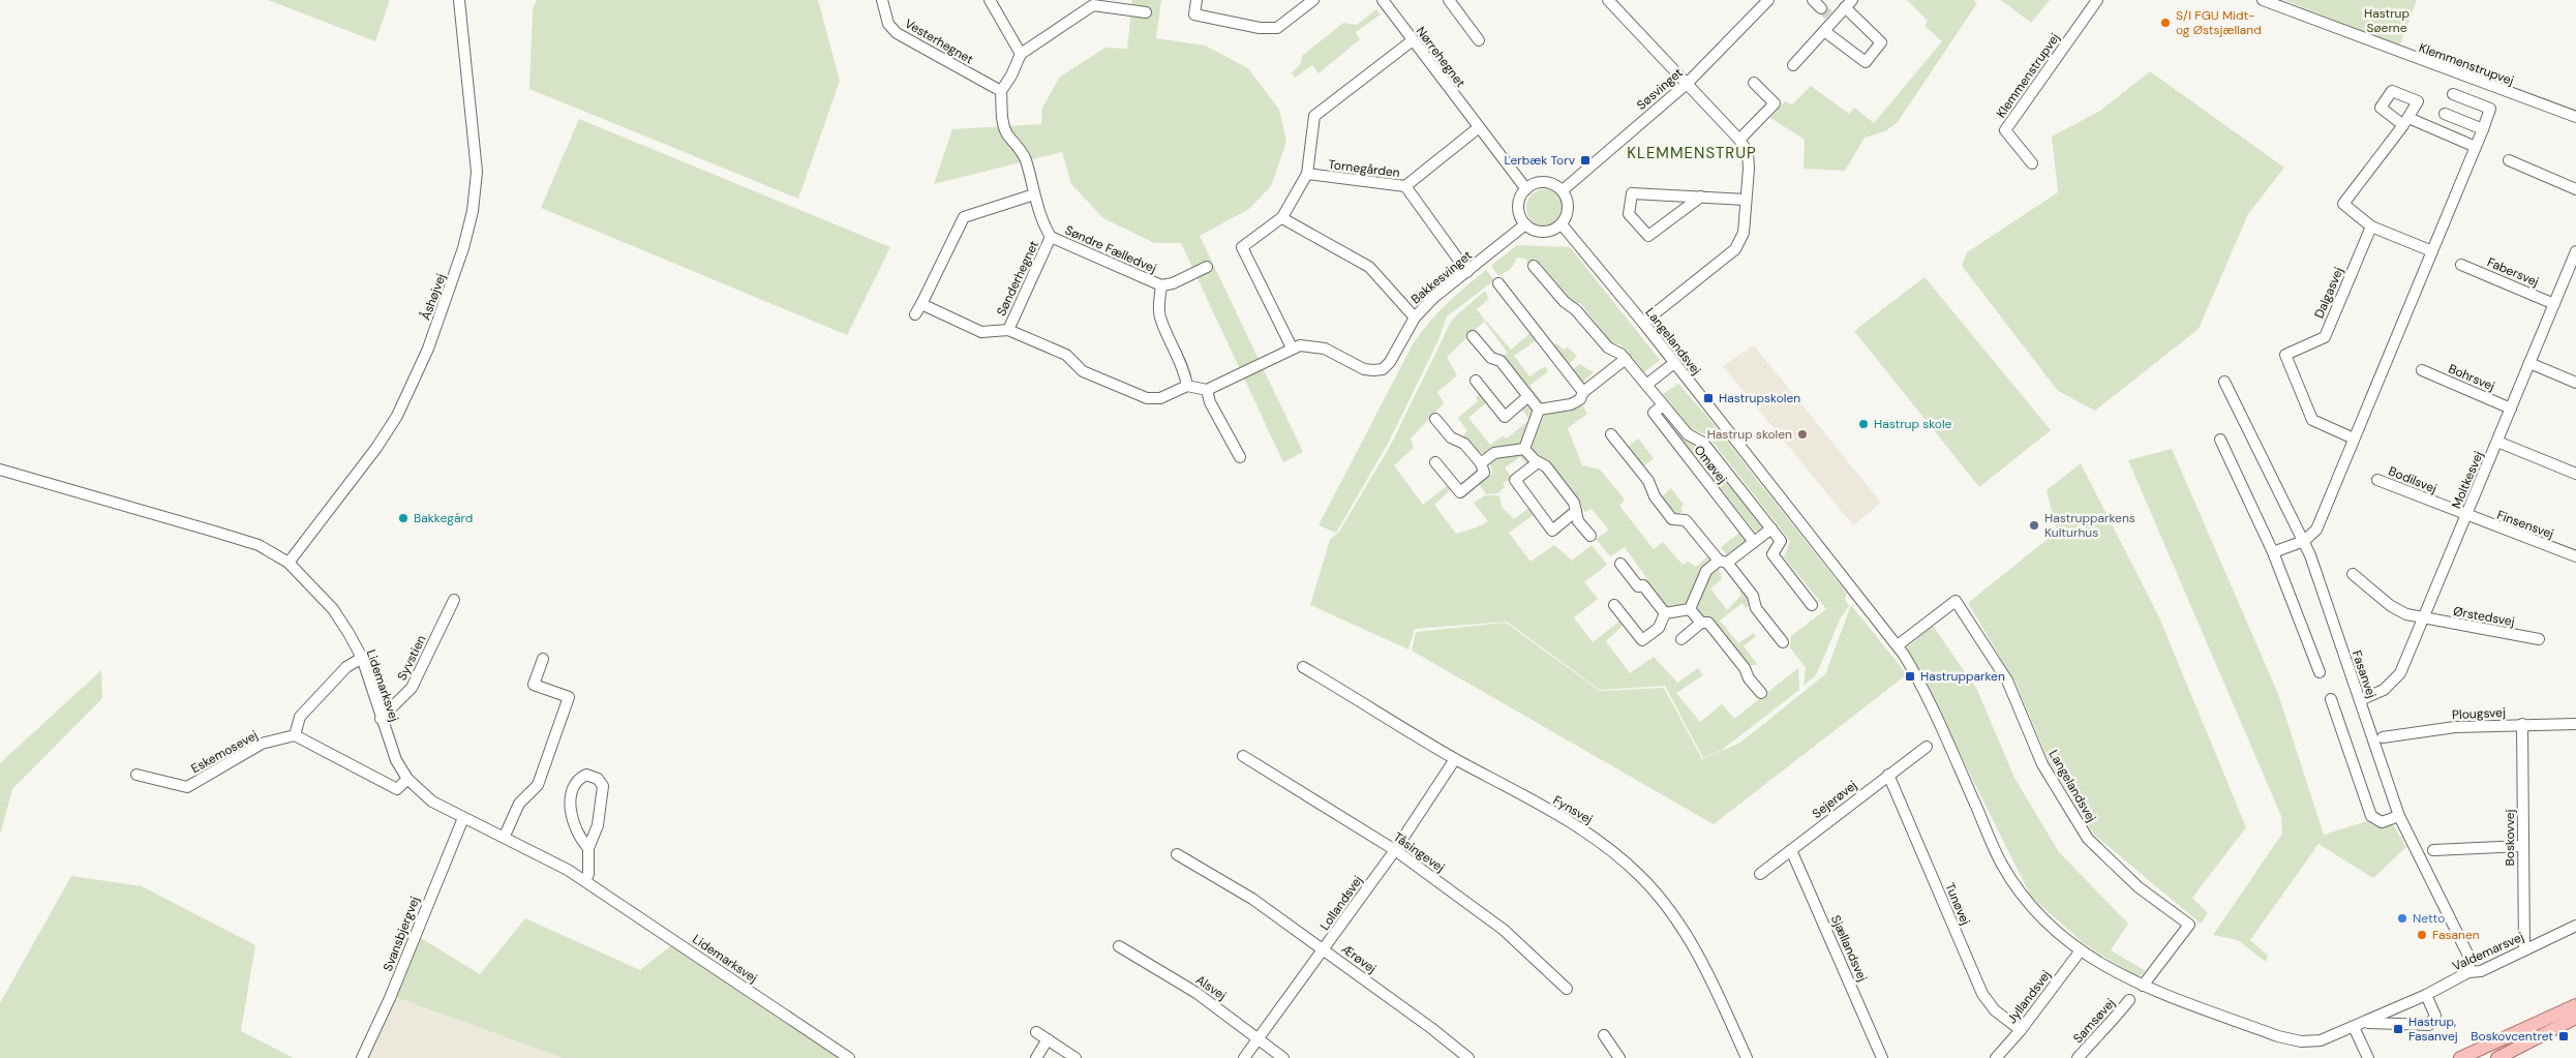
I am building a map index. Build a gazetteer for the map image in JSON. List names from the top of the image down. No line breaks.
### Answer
{"streets":{"street":["Vesterhegnet","Nørrehegnet","Klemmenstrupvej","Søsvinget","Tornegården","Søndre Fælledvej","Fabersvej","Bakkesvinget","Sønderhegnet","Dalgasvej","Åshøjvej","Langelandsvej","Bohrsvej","Omøvej","Bodilsvej","Moltkesvej","Finsensvej","Ørstedsvej","Syvstien","Fasanvej","Lidemarksvej","Plougsvej","Eskemosevej","Sejerøvej","Fynsvej","Boskovvej","Tåsingevej","Lollandsvej","Tunøvej","Svansbjergvej","Sjællandsvej","Valdemarsvej","Ærøvej","Alsvej","Jyllandsvej","Samsøvej"]},"crossings":[["Vesterhegnet","Søndre Fælledvej"],["Nørrehegnet","Søsvinget"],["Nørrehegnet","Bakkesvinget"],["Nørrehegnet","Langelandsvej"],["Søsvinget","Bakkesvinget"],["Søsvinget","Langelandsvej"],["Tornegården","Bakkesvinget"],["Søndre Fælledvej","Sønderhegnet"],["Fabersvej","Moltkesvej"],["Bakkesvinget","Langelandsvej"],["Åshøjvej","Lidemarksvej"],["Langelandsvej","Valdemarsvej"],["Langelandsvej","Jyllandsvej"],["Bohrsvej","Moltkesvej"],["Bodilsvej","Moltkesvej"],["Bodilsvej","Finsensvej"],["Moltkesvej","Finsensvej"],["Moltkesvej","Ørstedsvej"],["Moltkesvej","Fasanvej"],["Syvstien","Lidemarksvej"],["Fasanvej","Valdemarsvej"],["Lidemarksvej","Svansbjergvej"],["Plougsvej","Boskovvej"],["Sejerøvej","Tunøvej"],["Sejerøvej","Sjællandsvej"],["Fynsvej","Lollandsvej"],["Boskovvej","Valdemarsvej"],["Tåsingevej","Lollandsvej"],["Lollandsvej","Ærøvej"],["Lollandsvej","Alsvej"],["Tunøvej","Jyllandsvej"]],"districts":["KLEMMENSTRUP"],"parks":["Hastrup Søerne"],"places":{"other":["S/I FGU Midt- og Østsjælland","Hastrup skole","Hastrup skolen","Bakkegård","Hastrupparkens Kulturhus","Netto","Fasanen"],"transit":["Lerbæk Torv","Hastrupskolen","Hastrupparken","Hastrup, Fasanvej","Boskovcentret"]}}
